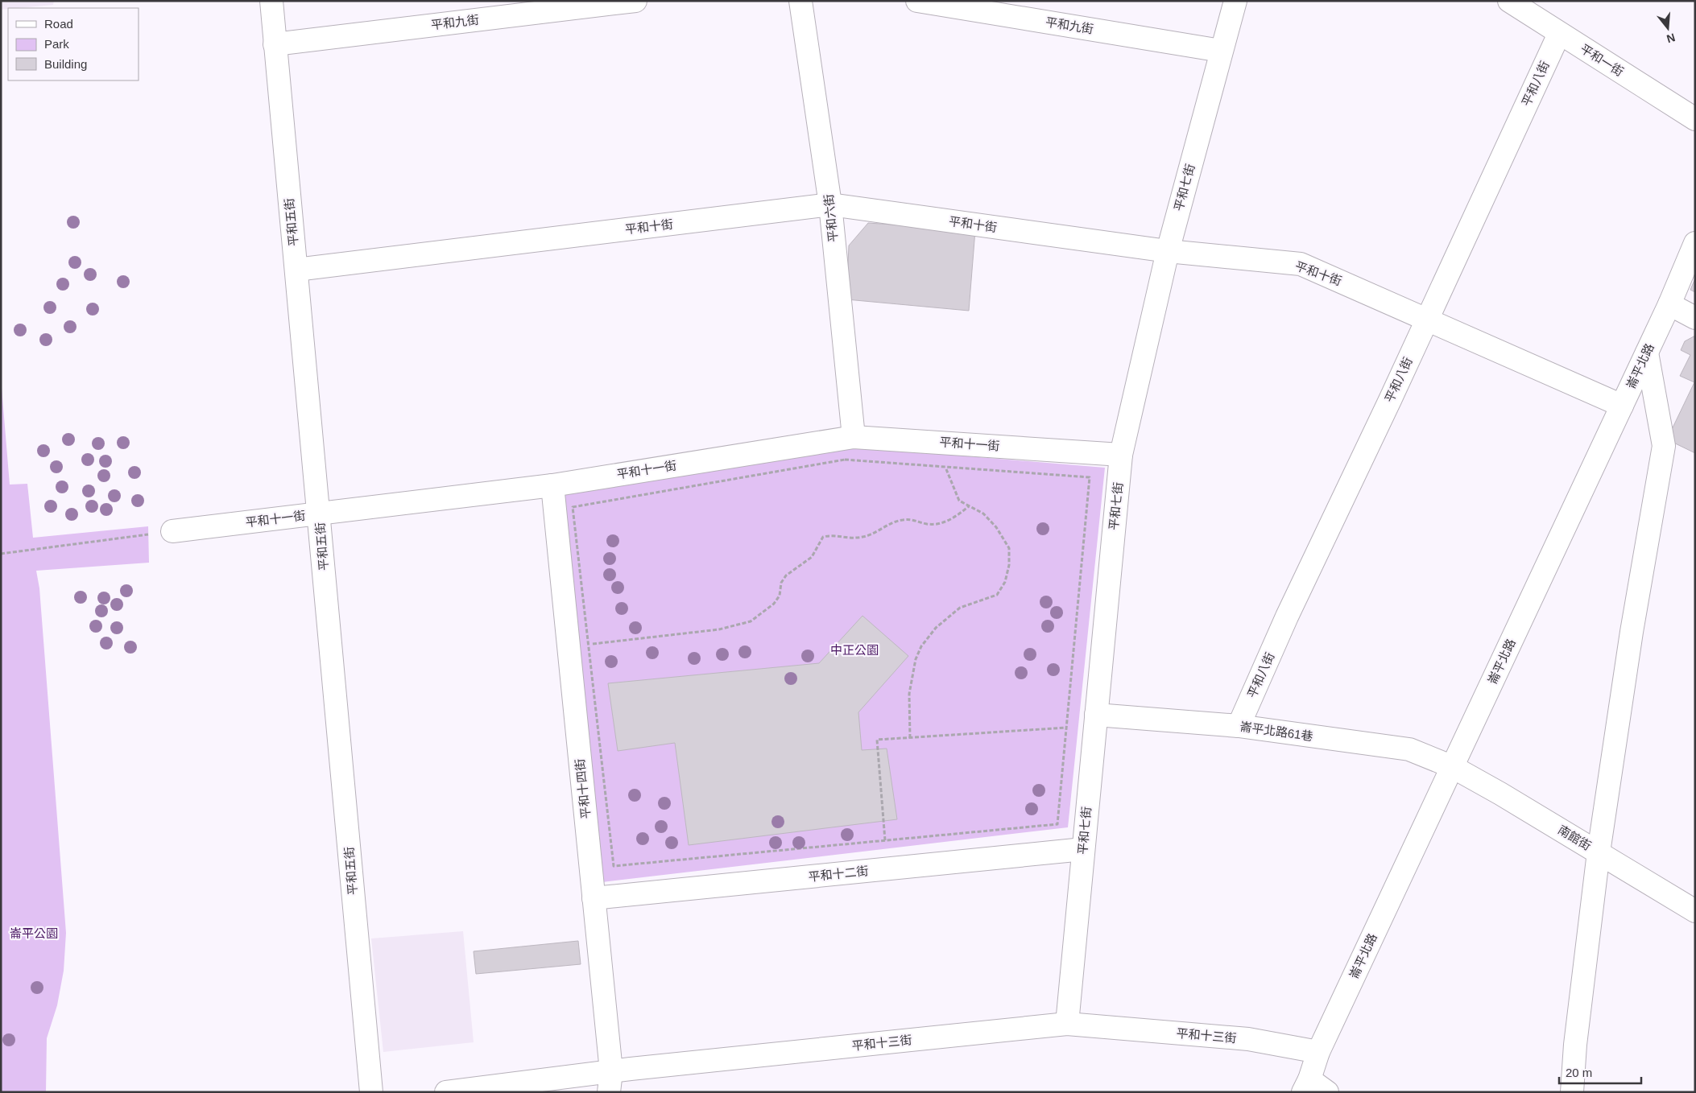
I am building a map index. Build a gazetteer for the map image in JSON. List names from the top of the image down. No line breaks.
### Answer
{"streets":{"street":["平和九街","平和一街","平和八街","平和七街","平和六街","平和五街","平和十街","崙平北路","平和十一街","崙平北路61巷","平和十四街","南館街","平和十二街","平和十三街"]},"crossings":[["平和九街","平和七街"],["平和九街","平和五街"],["平和一街","平和八街"],["平和八街","平和十街"],["平和八街","崙平北路61巷"],["平和七街","平和十街"],["平和七街","平和十一街"],["平和七街","崙平北路61巷"],["平和七街","平和十二街"],["平和七街","平和十三街"],["平和六街","平和十街"],["平和六街","平和十一街"],["平和五街","平和十街"],["平和五街","平和十一街"],["平和十街","崙平北路"],["崙平北路","崙平北路61巷"],["崙平北路","南館街"],["崙平北路","平和十三街"],["平和十一街","平和十四街"],["崙平北路61巷","南館街"],["平和十四街","平和十二街"],["平和十四街","平和十三街"]],"parks":["中正公園","崙平公園"],"legend":["Road","Park","Building"],"scale_bar":"20 m","north":"bottom"}
